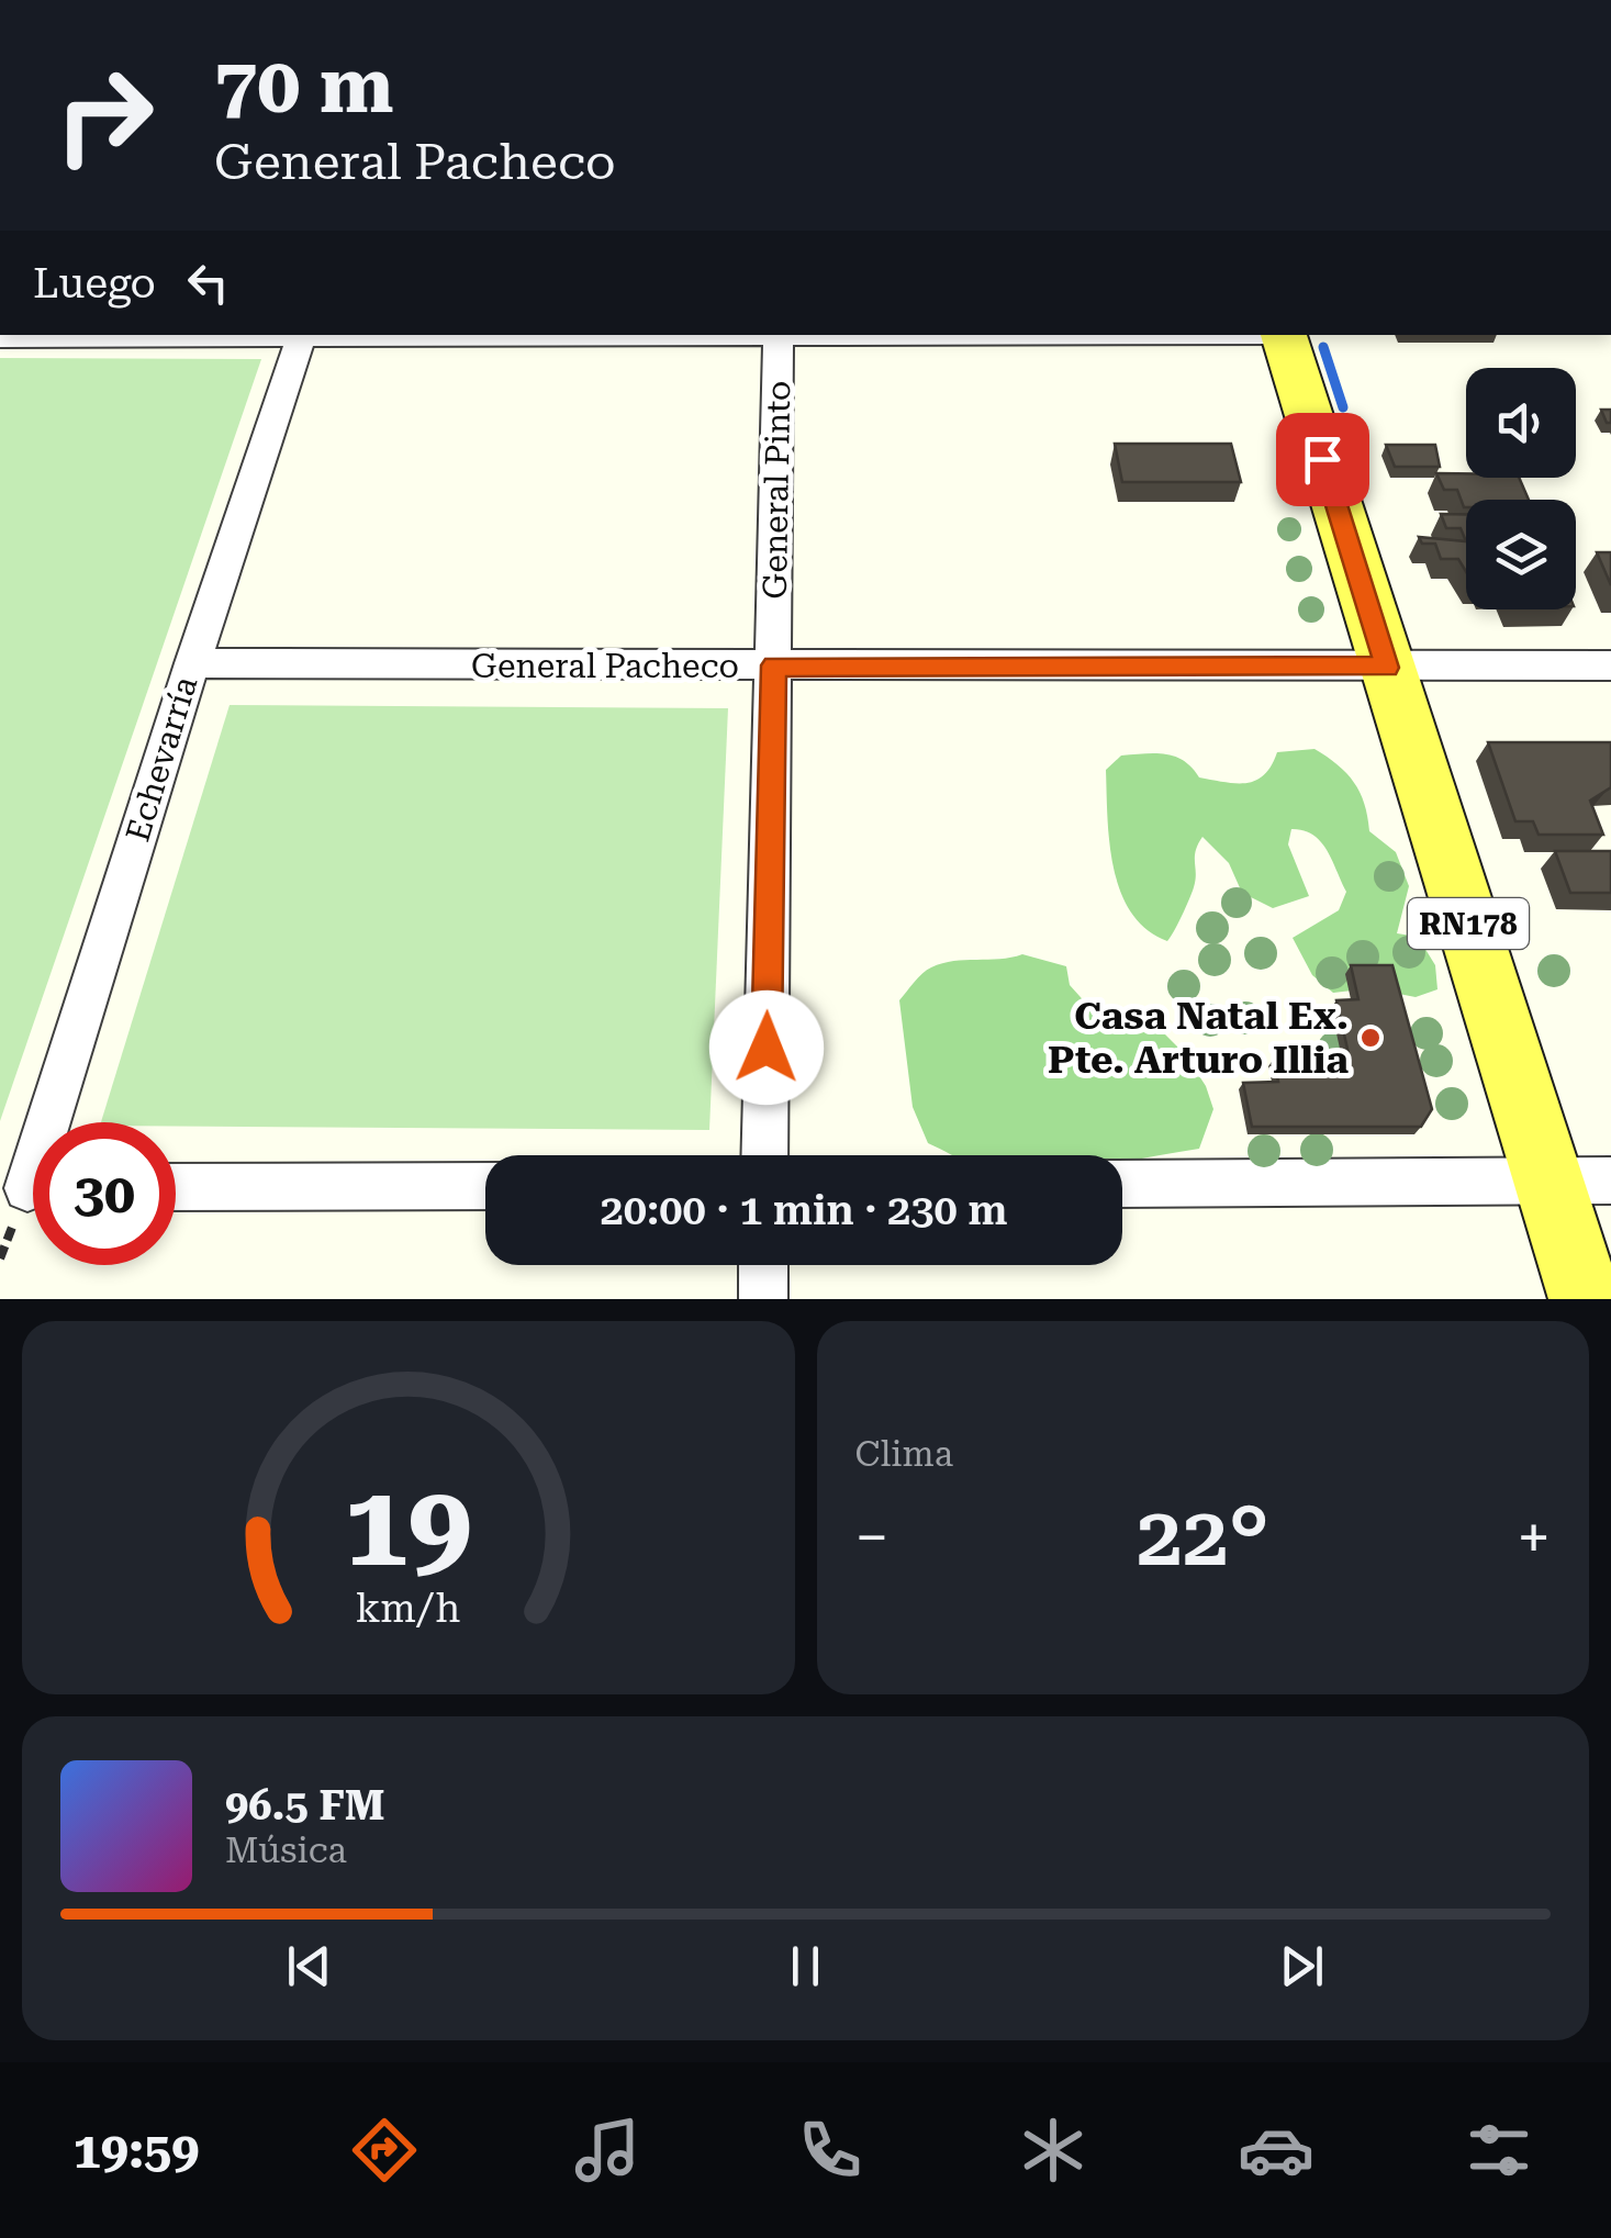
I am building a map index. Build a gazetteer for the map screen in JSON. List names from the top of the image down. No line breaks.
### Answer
{"streets":{"main road":["RN178"],"street":["General Pinto","General Pacheco","Echevarría"]},"crossings":[["General Pinto","General Pacheco"],["General Pacheco","Echevarría"],["General Pacheco","RN178"]],"places":["Casa Natal Ex. Pte. Arturo Illia"],"page":{"turn":["70 m","General Pacheco"],"then":"Luego","limit":"30","trip":"20:00 · 1 min · 230 m","tile":"Clima","heat":["−","22°","+"],"song":["96.5 FM","Música"],"tabs":"19:59","gauge":["19","km/h"]}}
